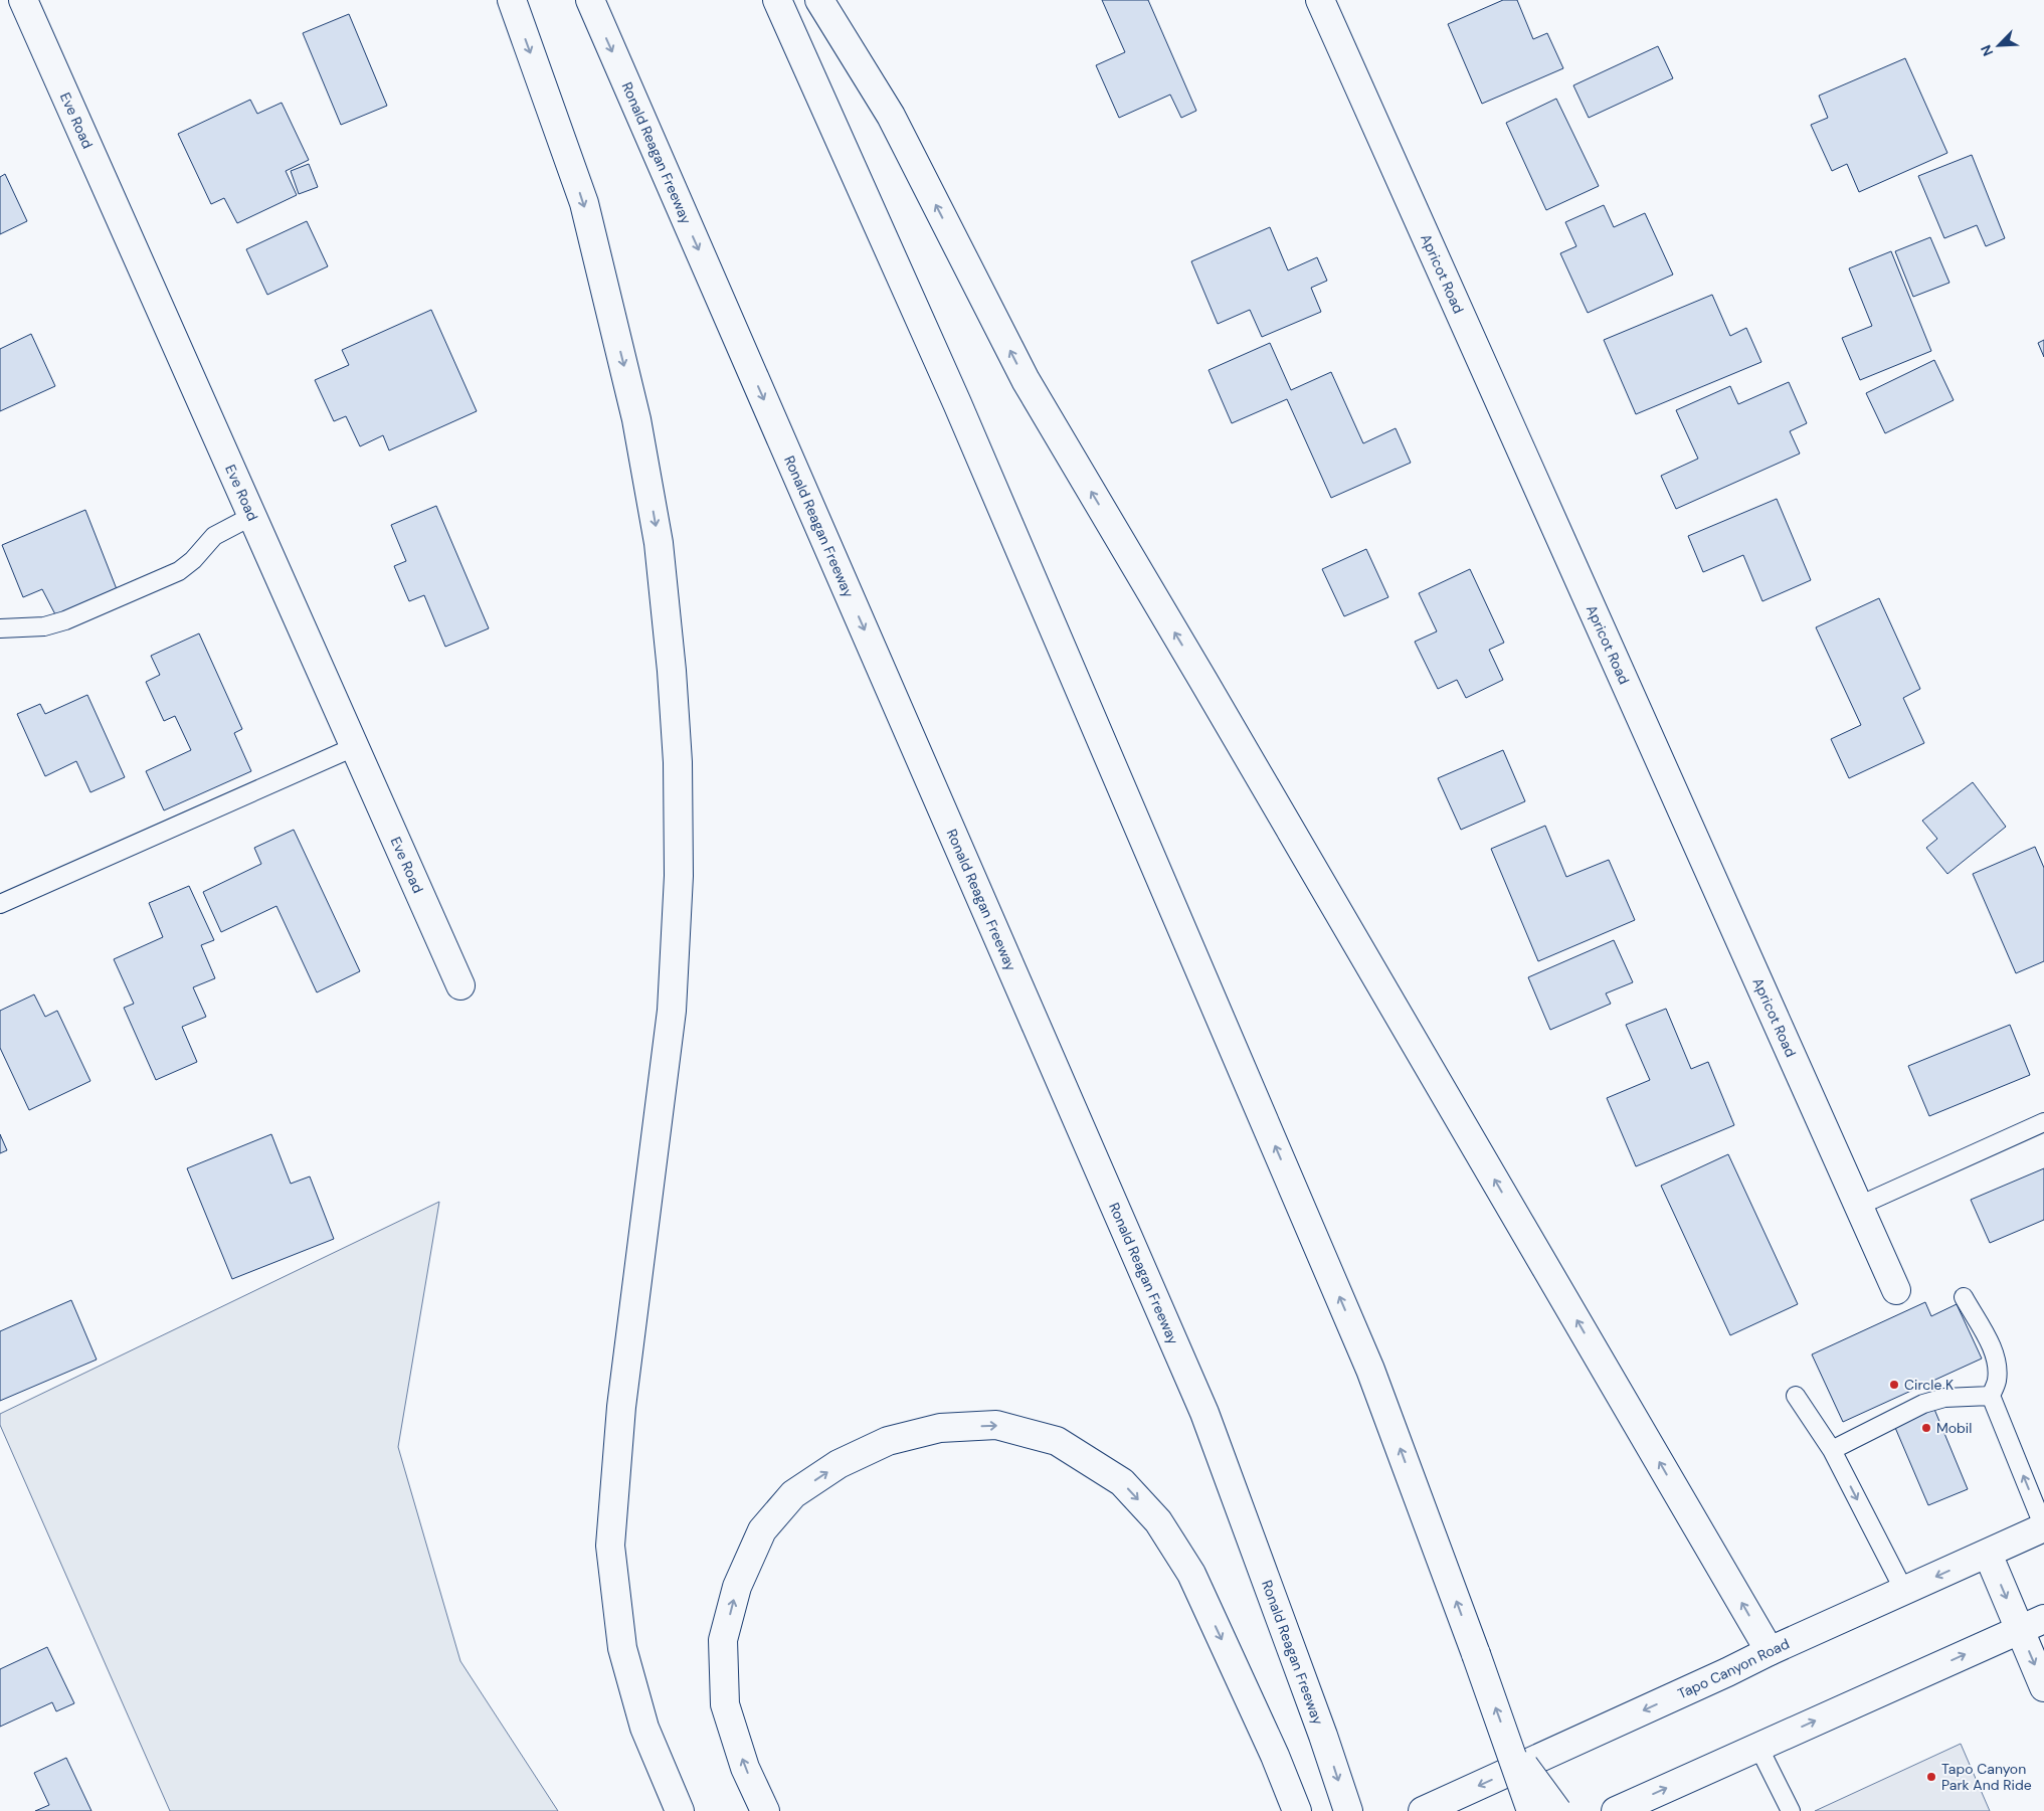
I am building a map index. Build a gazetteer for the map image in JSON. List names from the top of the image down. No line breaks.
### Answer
{"streets":{"main road":["Eve Road","Ronald Reagan Freeway","Apricot Road","Tapo Canyon Road"]},"places":["Circle K","Mobil","Tapo Canyon Park And Ride"],"north":"bottom left"}
